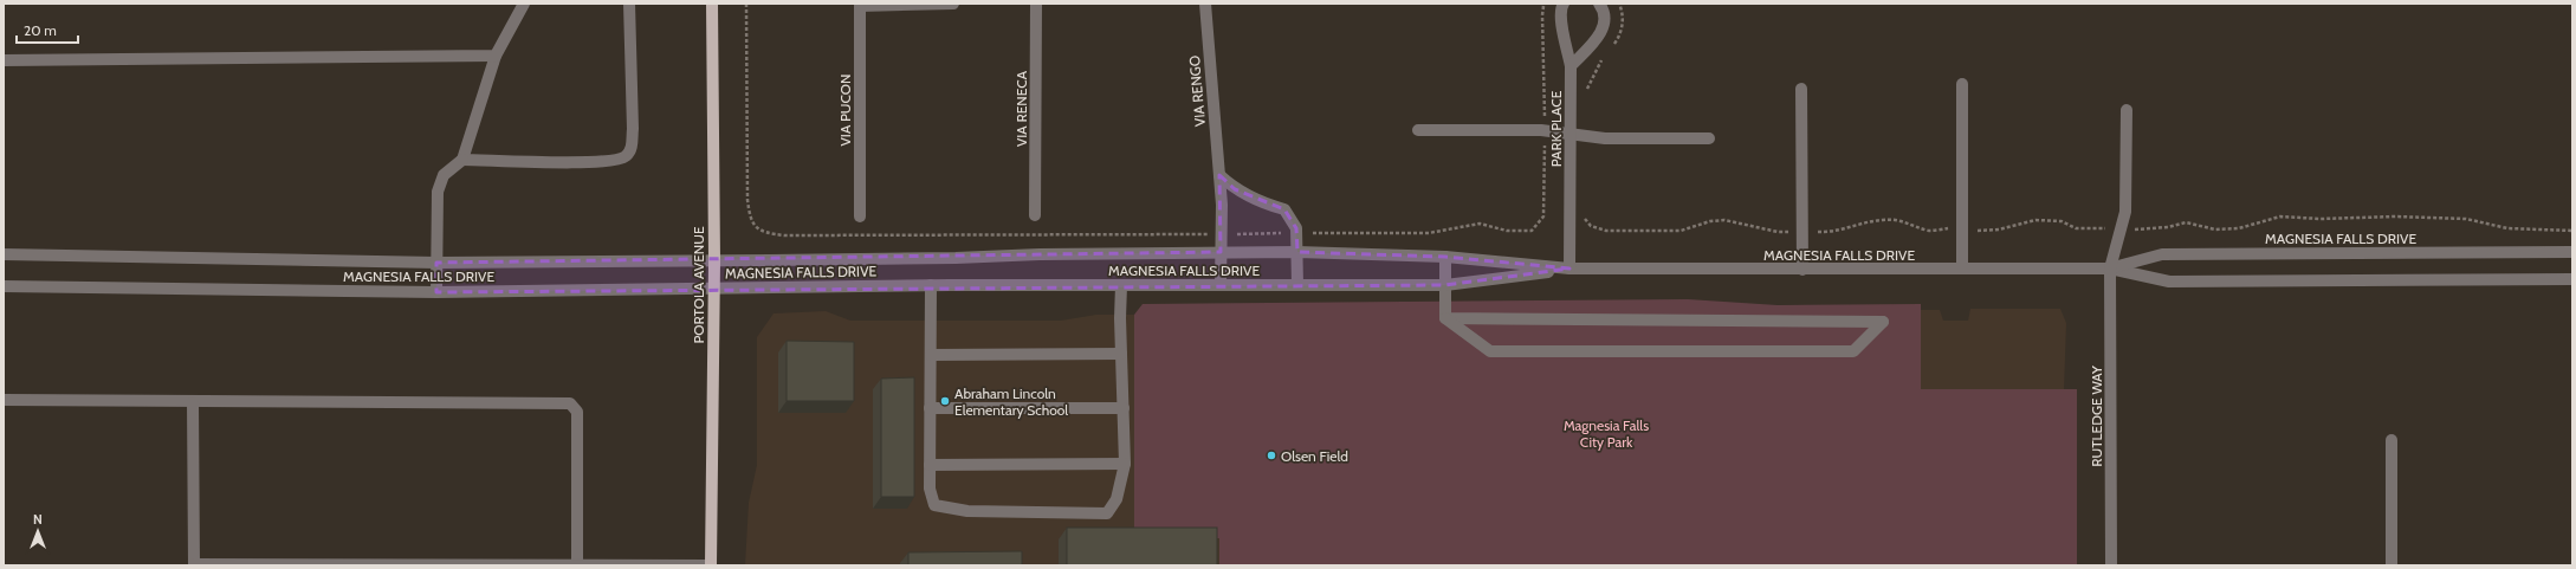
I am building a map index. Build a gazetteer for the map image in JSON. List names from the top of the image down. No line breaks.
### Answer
{"streets":{"main road":["PORTOLA AVENUE"],"street":["VIA RENGO","VIA RENECA","VIA PUCON","PARK PLACE","MAGNESIA FALLS DRIVE","RUTLEDGE WAY"]},"crossings":[["VIA RENGO","MAGNESIA FALLS DRIVE"],["PARK PLACE","MAGNESIA FALLS DRIVE"],["MAGNESIA FALLS DRIVE","PORTOLA AVENUE"],["MAGNESIA FALLS DRIVE","RUTLEDGE WAY"]],"parks":["Magnesia Falls City Park"],"places":["Abraham Lincoln Elementary School","Olsen Field"],"scale_bar":"20 m","north":"top"}
